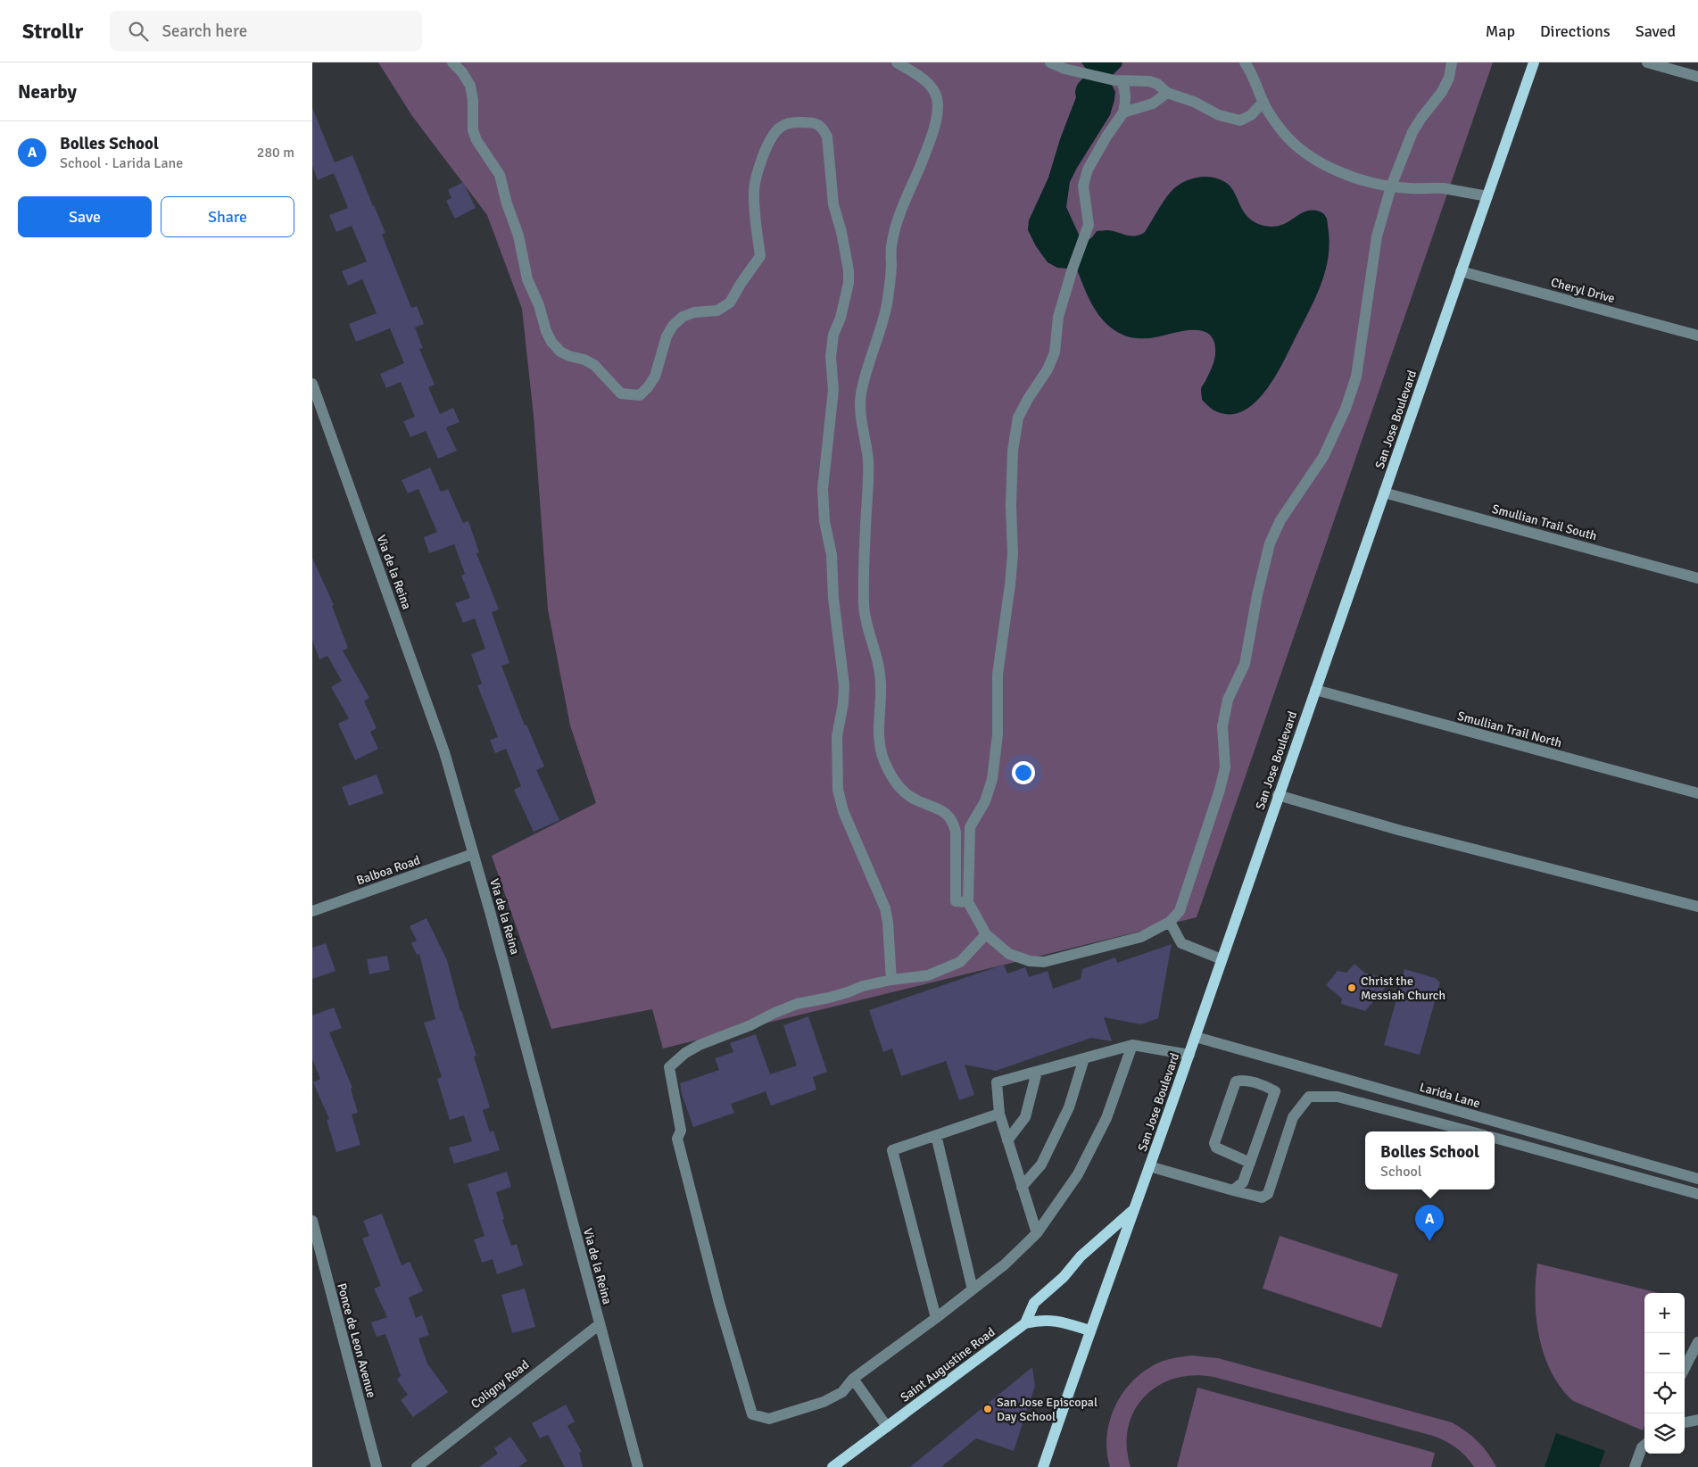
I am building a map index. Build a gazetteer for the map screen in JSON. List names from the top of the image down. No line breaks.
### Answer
{"streets":{"main road":["San Jose Boulevard","Saint Augustine Road"],"street":["Cheryl Drive","Smullian Trail South","Via de la Reina","Smullian Trail North","Balboa Road","Larida Lane","Ponce de Leon Avenue","Coligny Road"]},"crossings":[["Cheryl Drive","San Jose Boulevard"],["San Jose Boulevard","Smullian Trail South"],["San Jose Boulevard","Smullian Trail North"],["San Jose Boulevard","Larida Lane"],["San Jose Boulevard","Saint Augustine Road"],["Via de la Reina","Balboa Road"],["Via de la Reina","Coligny Road"]],"places":["Christ the Messiah Church","San Jose Episcopal Day School"],"page":{"header":"Strollr","search":"Search here","nav":["Map","Directions","Saved"],"heading":"Nearby","list":[{"mark":"A","name":"Bolles School","note":"School · Larida Lane","value":"280 m"}],"buttons":["Save","Share"],"popup":["Bolles School","School"],"pins":"A","map_buttons":["+","−"]}}
